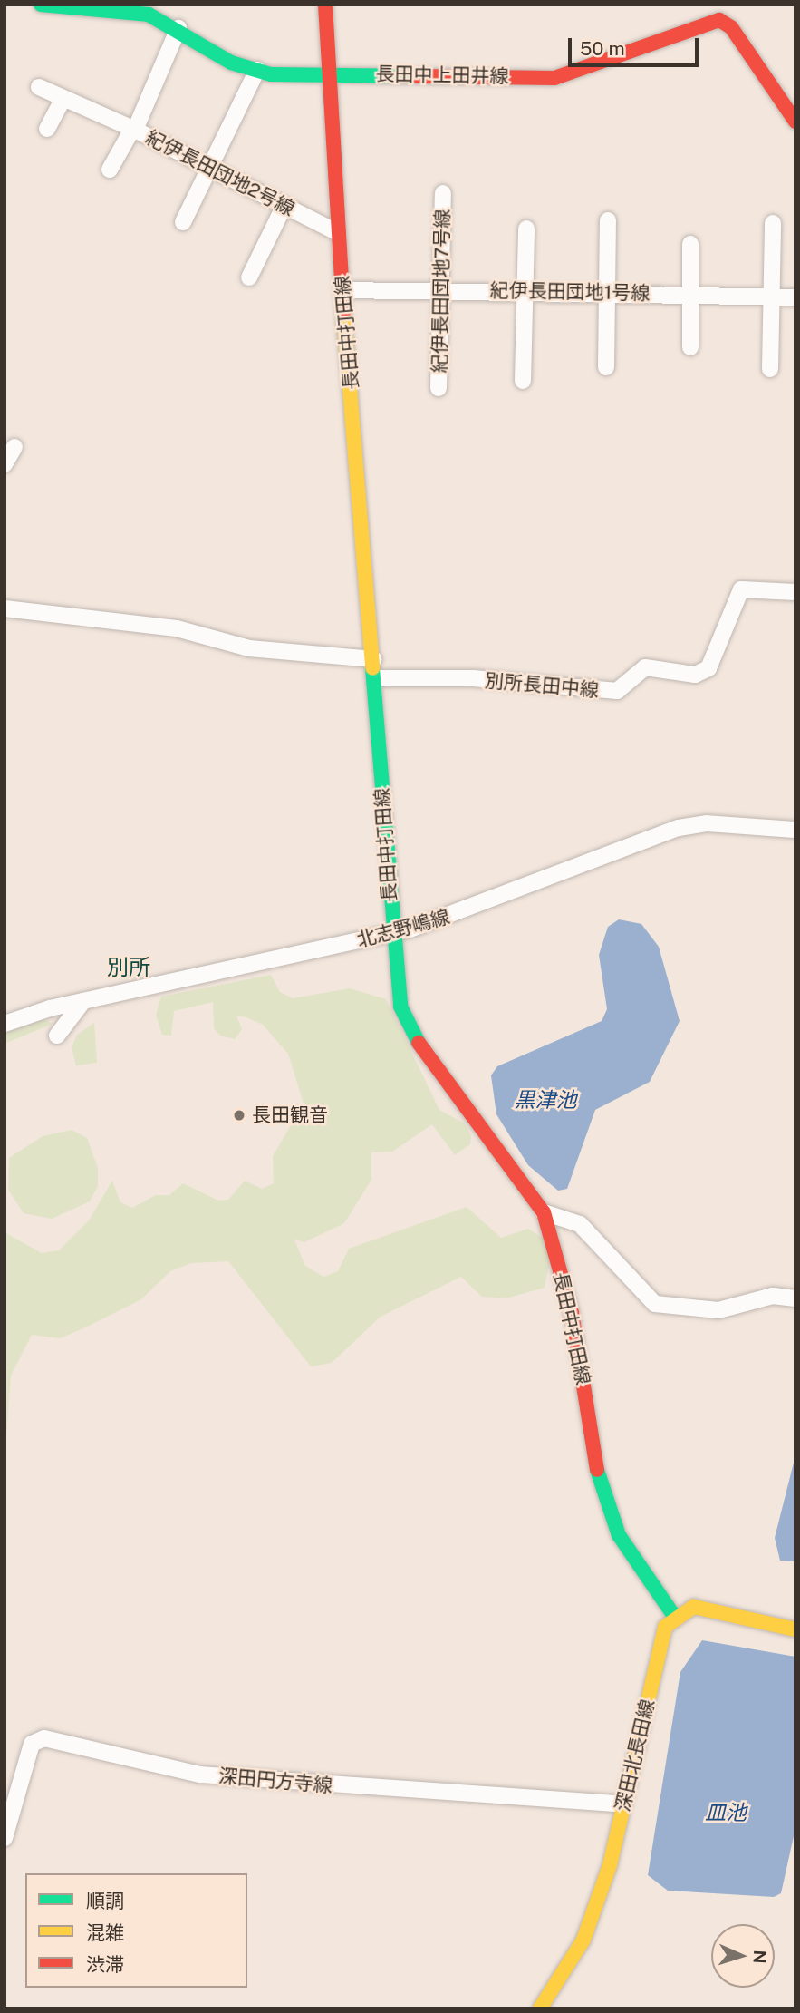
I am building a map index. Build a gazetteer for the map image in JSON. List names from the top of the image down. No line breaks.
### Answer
{"streets":{"street":["長田中上田井線","紀伊長田団地2号線","紀伊長田団地7号線","紀伊長田団地1号線","長田中打田線","別所長田中線","北志野嶋線","深田北長田線","深田円方寺線"]},"crossings":[["長田中上田井線","紀伊長田団地2号線"],["長田中上田井線","長田中打田線"],["紀伊長田団地2号線","長田中打田線"],["紀伊長田団地7号線","紀伊長田団地1号線"],["紀伊長田団地1号線","長田中打田線"],["長田中打田線","別所長田中線"],["長田中打田線","北志野嶋線"],["長田中打田線","深田北長田線"],["深田北長田線","深田円方寺線"]],"districts":["別所"],"water":["黒津池","皿池"],"places":["長田観音"],"legend":["順調","混雑","渋滞"],"scale_bar":"50 m","north":"right"}
